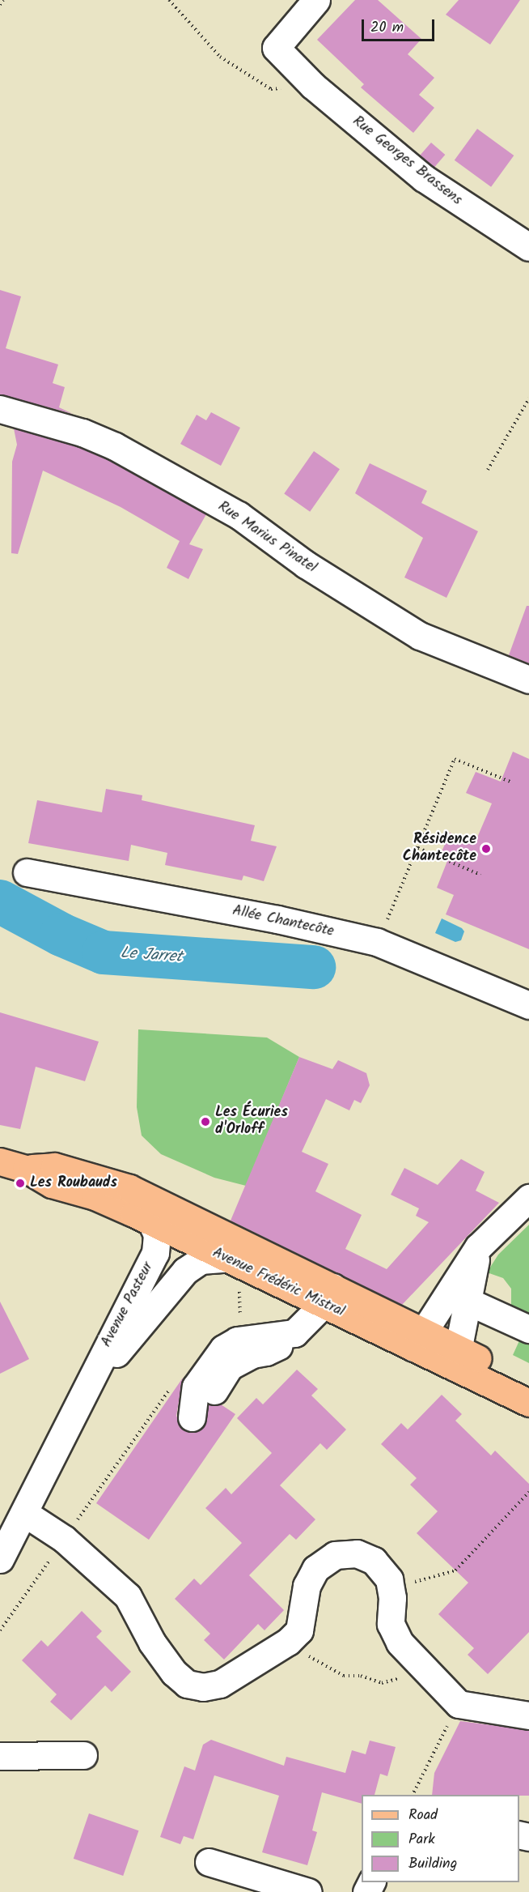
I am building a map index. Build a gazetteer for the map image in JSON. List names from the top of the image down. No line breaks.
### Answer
{"streets":{"main road":["Avenue Frédéric Mistral"],"street":["Rue Georges Brassens","Rue Marius Pinatel","Allée Chantecôte","Avenue Pasteur"]},"crossings":[["Avenue Frédéric Mistral","Avenue Pasteur"]],"water":["Le Jarret"],"places":["Résidence Chantecôte","Les Écuries d'Orloff","Les Roubauds"],"legend":["Road","Park","Building"],"scale_bar":"20 m"}
